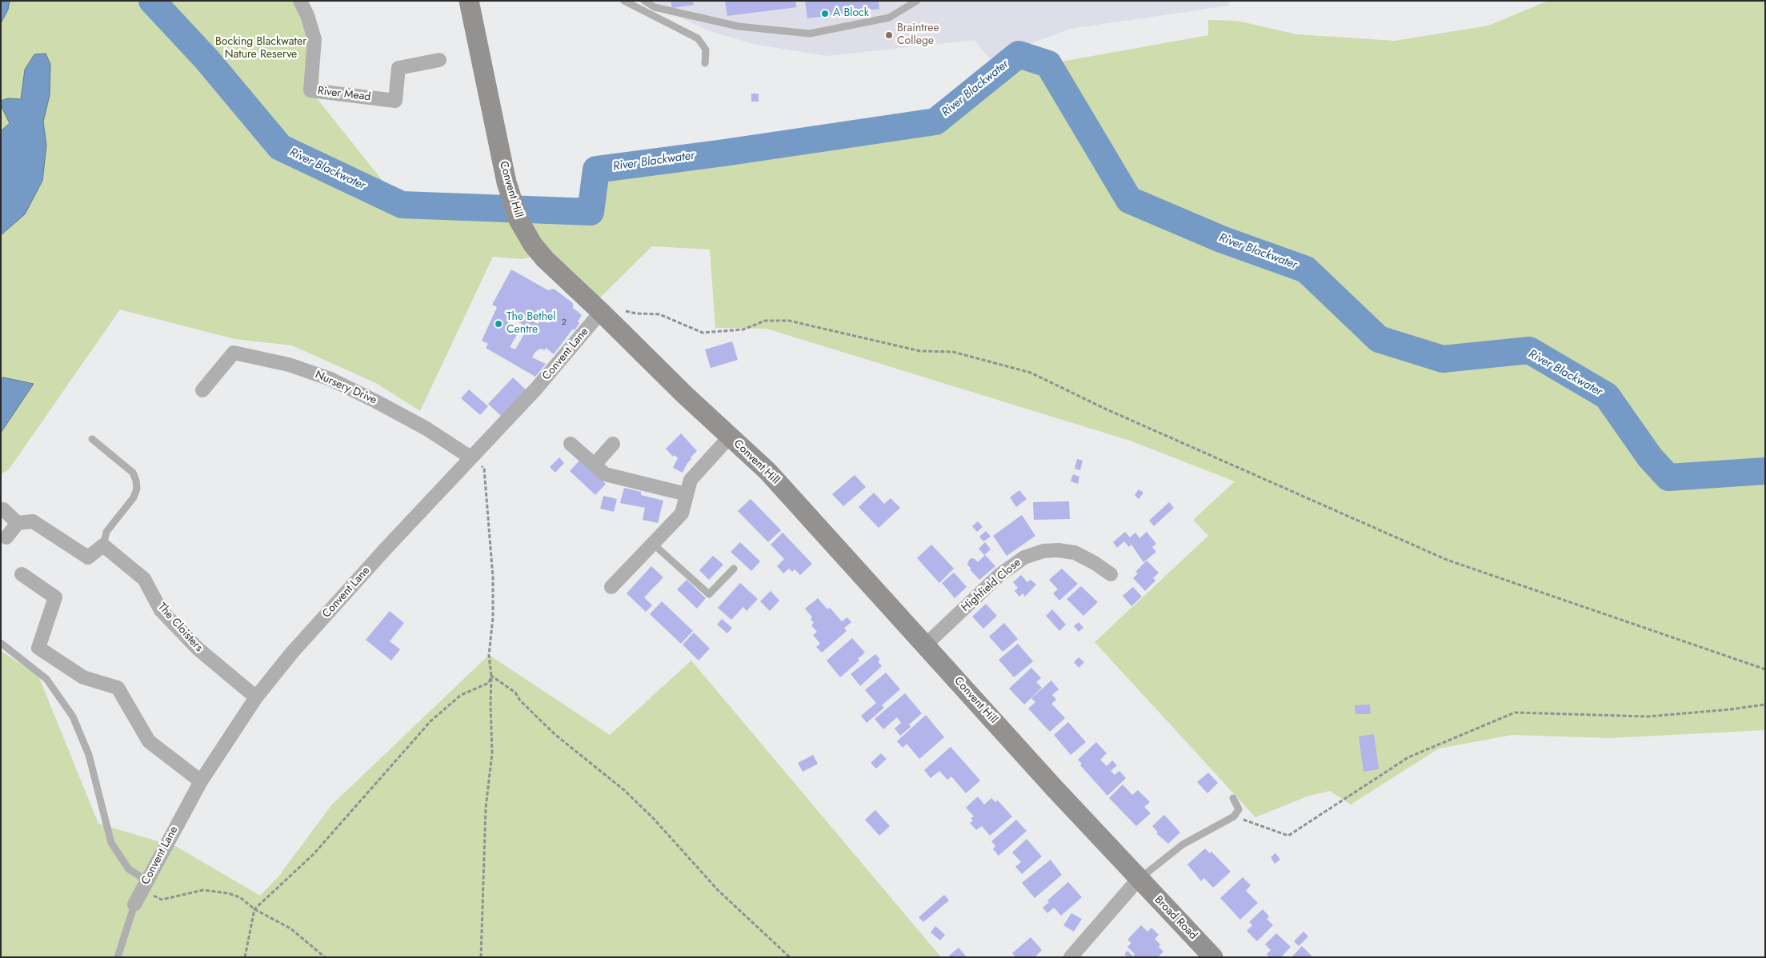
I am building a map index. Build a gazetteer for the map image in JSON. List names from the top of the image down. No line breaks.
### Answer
{"streets":{"main road":["Convent Hill","Broad Road"],"street":["River Mead","Convent Lane","Nursery Drive","Highfield Close","The Cloisters"]},"crossings":[["Convent Hill","Convent Lane"],["Convent Hill","Highfield Close"],["Convent Hill","Broad Road"],["Convent Lane","Nursery Drive"],["Convent Lane","The Cloisters"]],"water":["River Blackwater"],"parks":["Bocking Blackwater Nature Reserve"],"places":["A Block","Braintree College","The Bethel Centre"],"house_numbers":["2"]}
